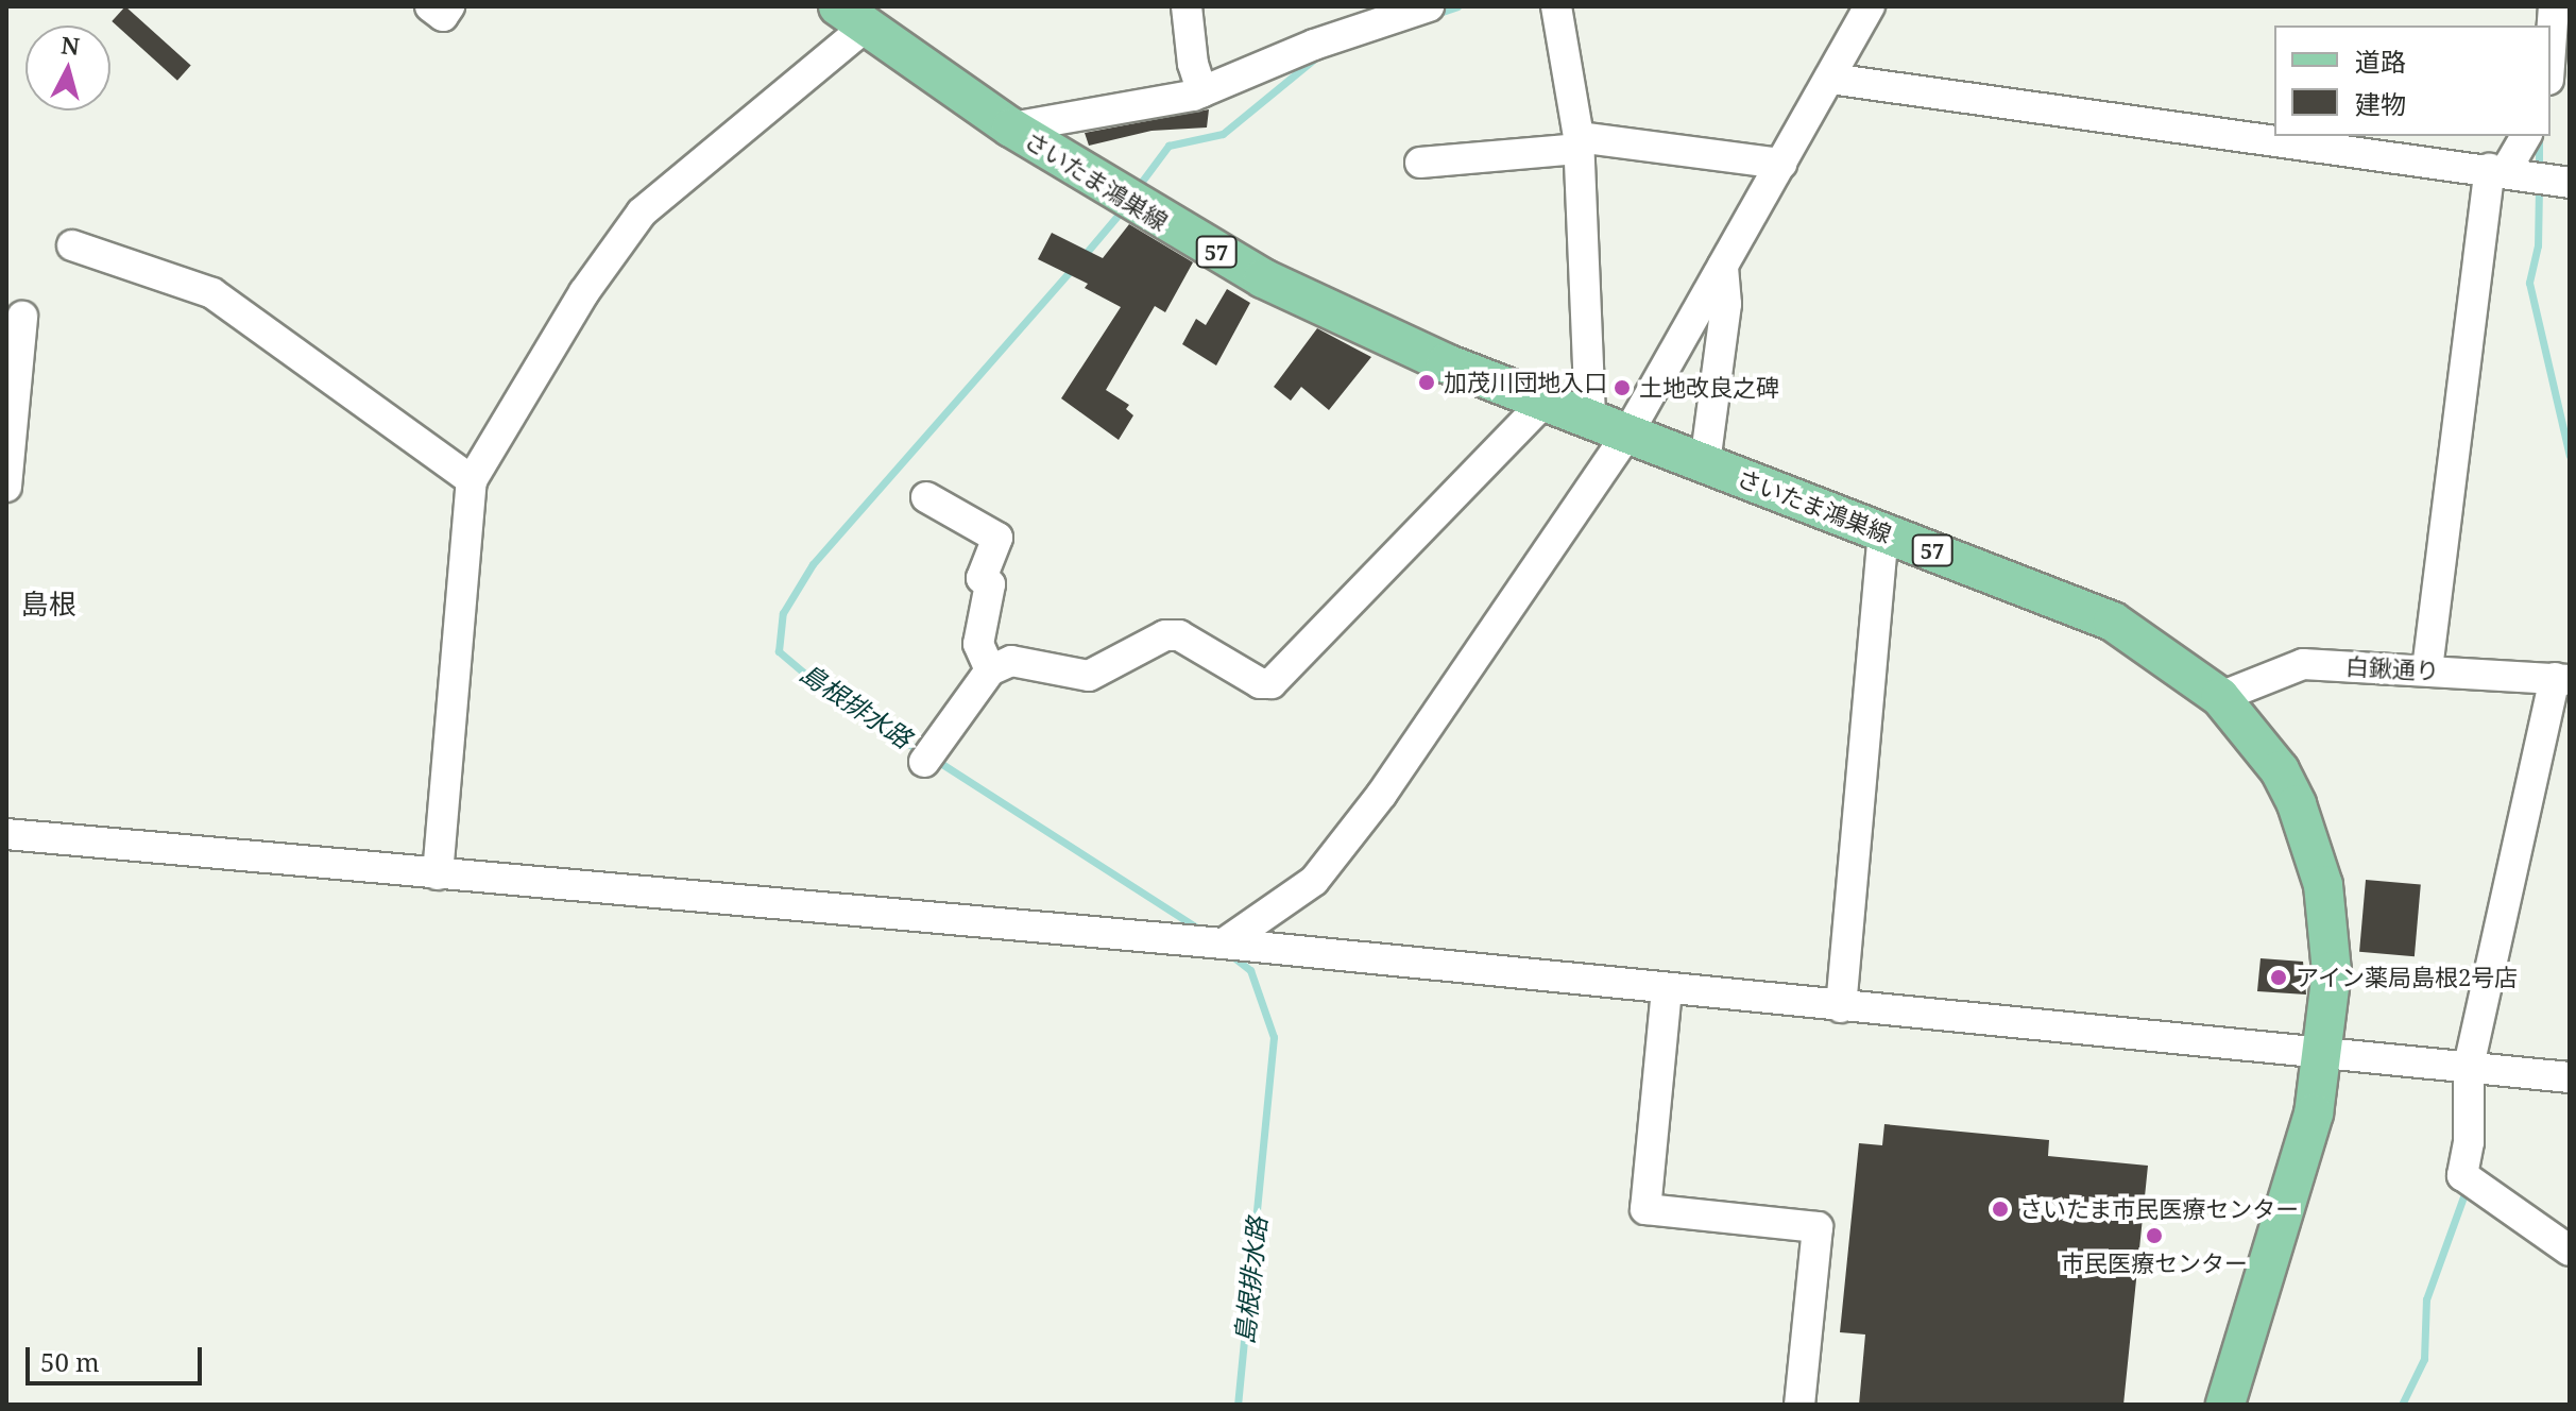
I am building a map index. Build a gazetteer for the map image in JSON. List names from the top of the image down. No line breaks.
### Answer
{"streets":{"main road":["さいたま鴻巣線","57"],"street":["白鍬通り"]},"crossings":[["さいたま鴻巣線","白鍬通り"]],"districts":["島根"],"water":["島根排水路"],"places":["加茂川団地入口","土地改良之碑","アイン薬局島根2号店","さいたま市民医療センター","市民医療センター"],"legend":["道路","建物"],"scale_bar":"50 m","north":"top"}
